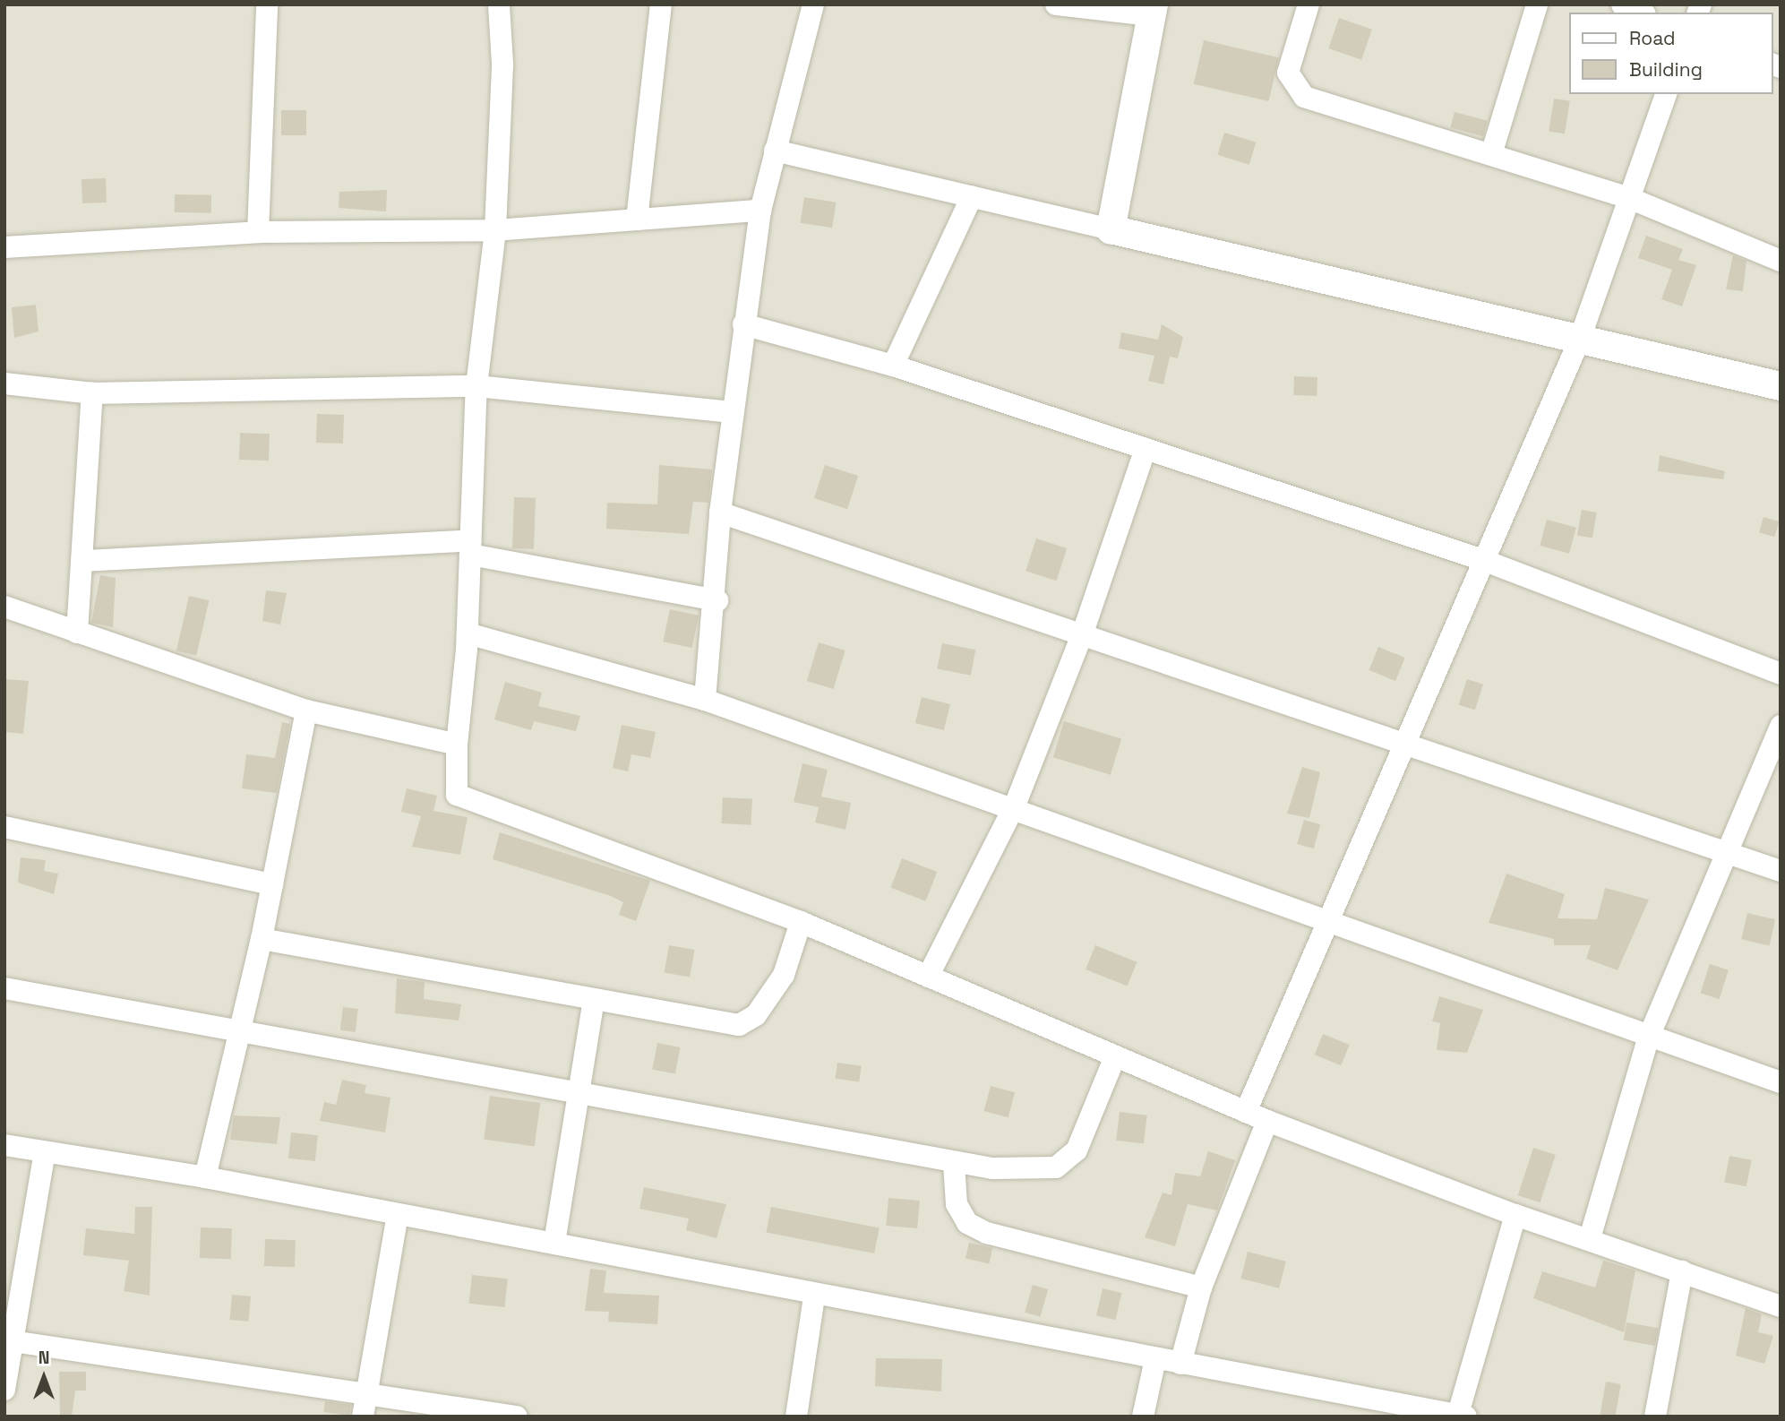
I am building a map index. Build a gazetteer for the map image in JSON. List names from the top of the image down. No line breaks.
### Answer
{"legend":["Road","Building"],"north":"top"}
